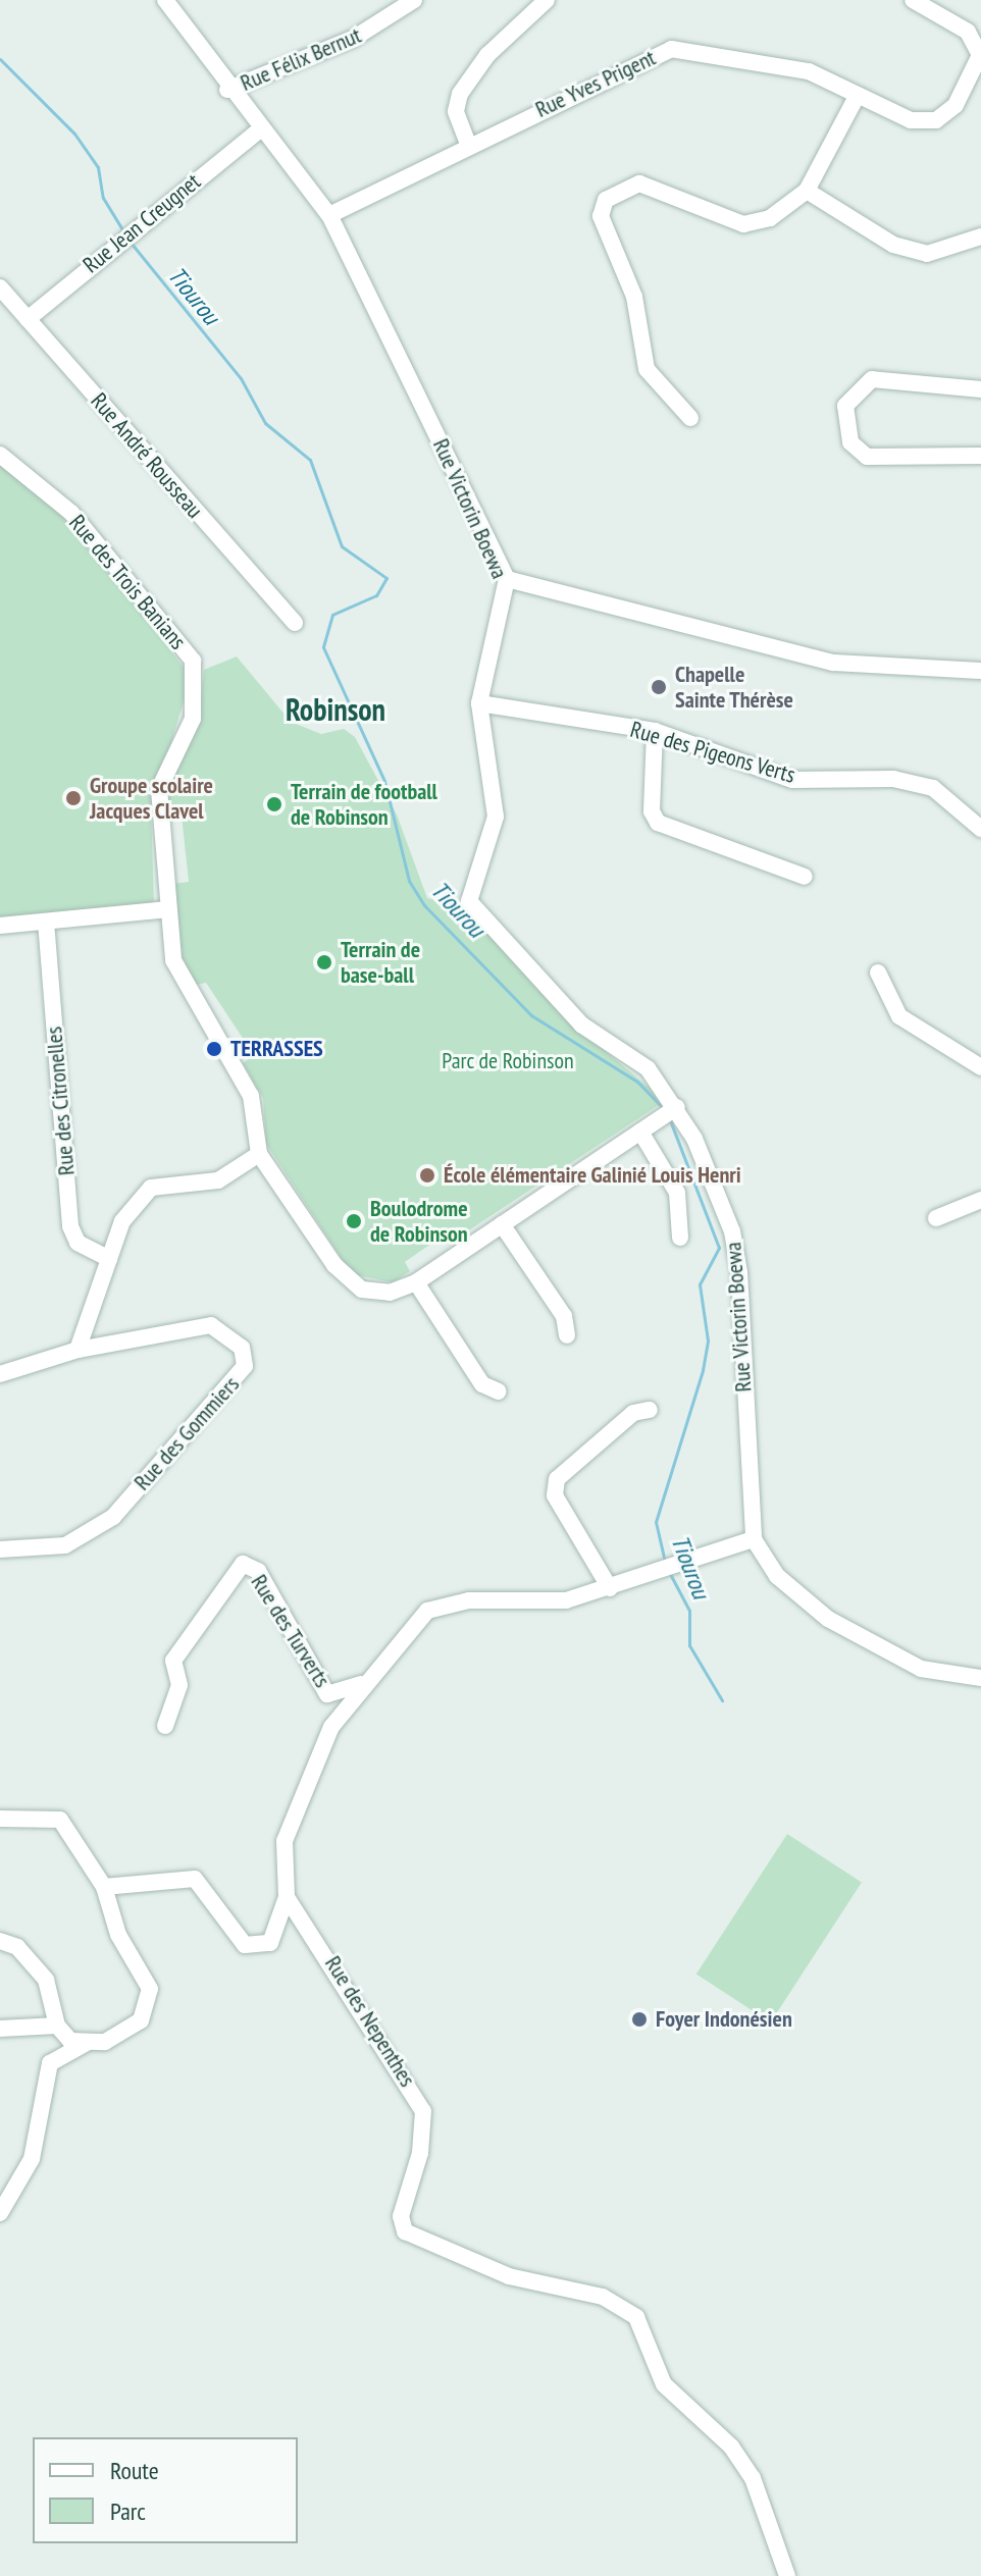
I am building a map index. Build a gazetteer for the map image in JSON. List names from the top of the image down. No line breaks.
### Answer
{"streets":{"street":["Rue Félix Bernut","Rue Yves Prigent","Rue Jean Creugnet","Rue André Rousseau","Rue Victorin Boewa","Rue des Trois Banians","Rue des Pigeons Verts","Rue des Citronelles","Rue des Gommiers","Rue des Turverts","Rue des Nepenthes"]},"crossings":[["Rue Félix Bernut","Rue Victorin Boewa"],["Rue Yves Prigent","Rue Victorin Boewa"],["Rue Jean Creugnet","Rue André Rousseau"],["Rue Jean Creugnet","Rue Victorin Boewa"],["Rue Victorin Boewa","Rue des Trois Banians"],["Rue Victorin Boewa","Rue des Pigeons Verts"]],"districts":["Robinson"],"water":["Tiourou"],"parks":["Parc de Robinson"],"places":["Chapelle Sainte Thérèse","Groupe scolaire Jacques Clavel","Terrain de football de Robinson","Terrain de base-ball","TERRASSES","École élémentaire Galinié Louis Henri","Boulodrome de Robinson","Foyer Indonésien"],"legend":["Route","Parc"]}
